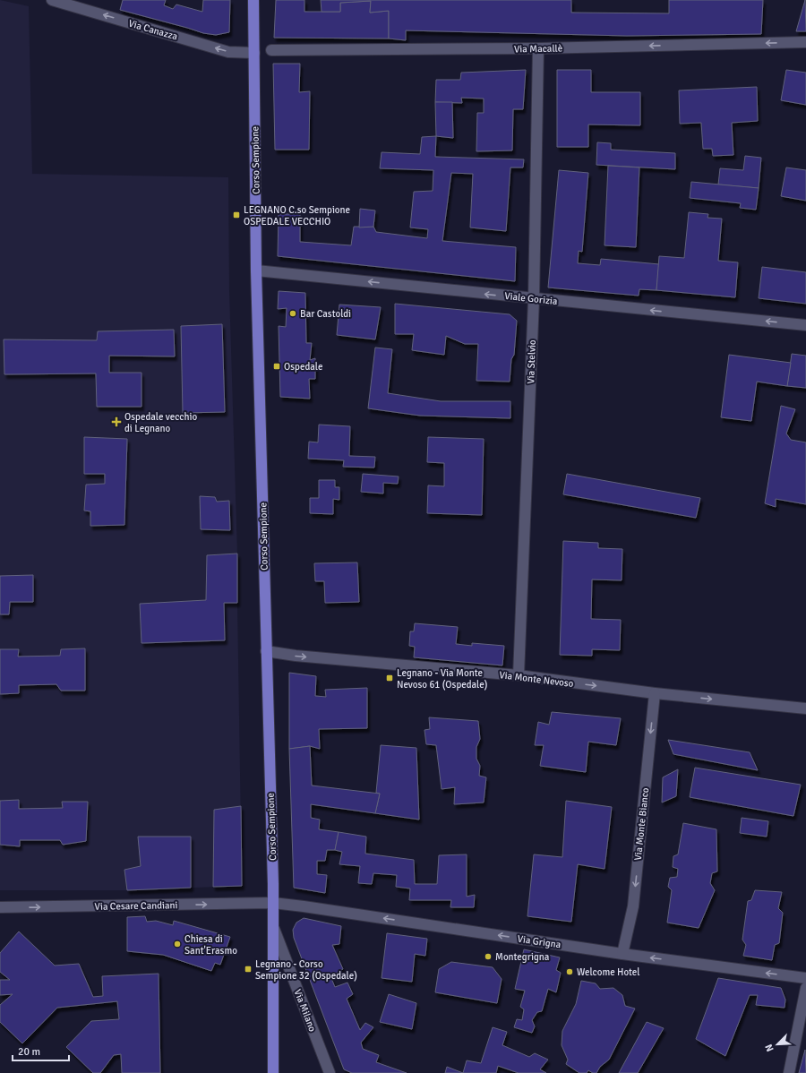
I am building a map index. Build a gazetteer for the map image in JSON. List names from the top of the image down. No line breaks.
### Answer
{"streets":{"main road":["Corso Sempione"],"street":["Via Canazza","Via Macallè","Viale Gorizia","Via Stelvio","Via Monte Nevoso","Via Monte Bianco","Via Cesare Candiani","Via Grigna","Via Milano"]},"crossings":[["Via Canazza","Corso Sempione"],["Via Macallè","Via Stelvio"],["Corso Sempione","Viale Gorizia"],["Corso Sempione","Via Monte Nevoso"],["Corso Sempione","Via Cesare Candiani"],["Corso Sempione","Via Grigna"],["Corso Sempione","Via Milano"],["Viale Gorizia","Via Stelvio"],["Via Stelvio","Via Monte Nevoso"],["Via Monte Nevoso","Via Monte Bianco"],["Via Monte Bianco","Via Grigna"],["Via Cesare Candiani","Via Grigna"]],"one_way":["Via Canazza","Via Macallè","Viale Gorizia","Via Monte Nevoso","Via Monte Bianco","Via Cesare Candiani","Via Grigna"],"places":{"transit":["LEGNANO C.so Sempione OSPEDALE VECCHIO","Ospedale","Legnano - Via Monte Nevoso 61 (Ospedale)","Legnano - Corso Sempione 32 (Ospedale)"],"other":["Bar Castoldi","Chiesa di Sant'Erasmo","Montegrigna","Welcome Hotel"],"health":["Ospedale vecchio di Legnano"]},"scale_bar":"20 m","north":"bottom left"}
